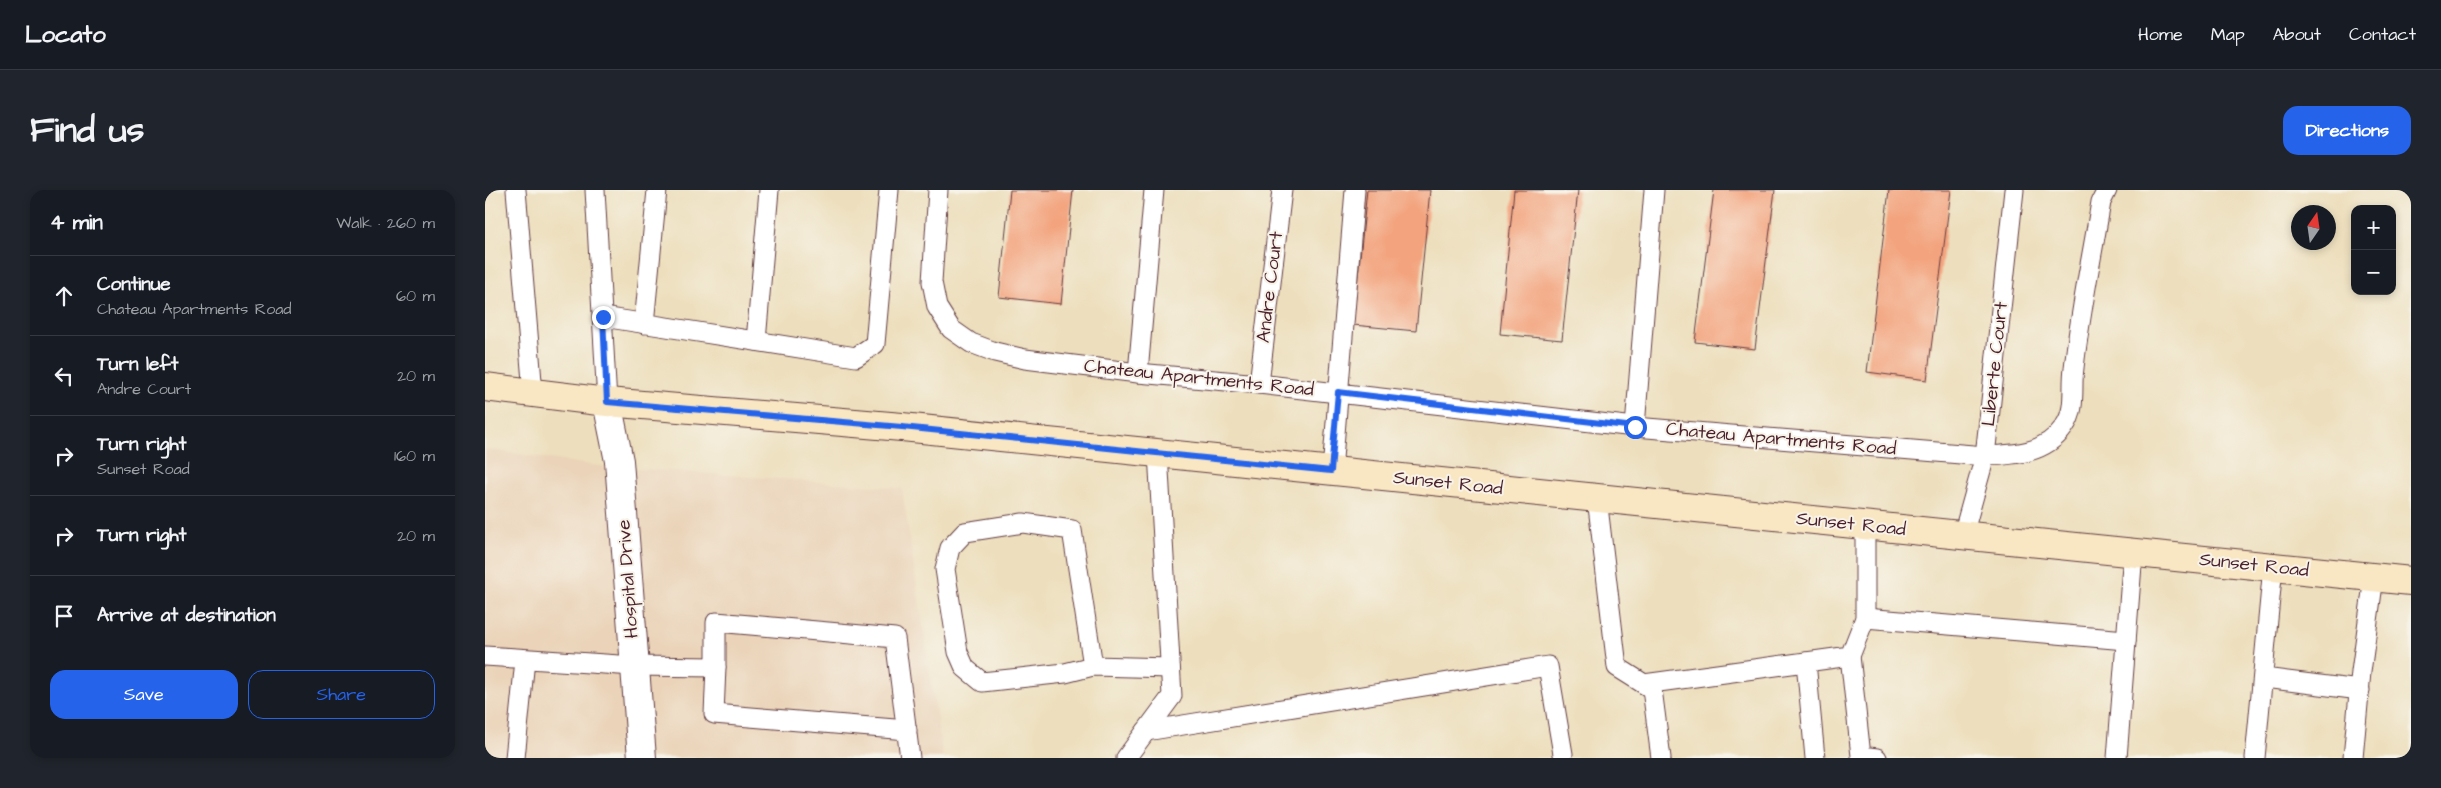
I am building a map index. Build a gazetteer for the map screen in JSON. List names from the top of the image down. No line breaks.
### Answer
{"streets":{"street":["Sunset Road","Hospital Drive"],"lane":["Andre Court","Liberte Court","Chateau Apartments Road"]},"crossings":[["Andre Court","Chateau Apartments Road"],["Liberte Court","Chateau Apartments Road"],["Liberte Court","Sunset Road"],["Sunset Road","Hospital Drive"]],"north":"top","page":{"header":"Locato","nav":["Home","Map","About","Contact"],"title":"Find us","buttons":["Directions",["Save","Share"]],"heading":["4 min","Walk · 260 m"],"map_buttons":["+","−"],"list":[["Continue","Chateau Apartments Road","60 m"],["Turn left","Andre Court","20 m"],["Turn right","Sunset Road","160 m"],["Turn right","20 m"],"Arrive at destination"]}}
